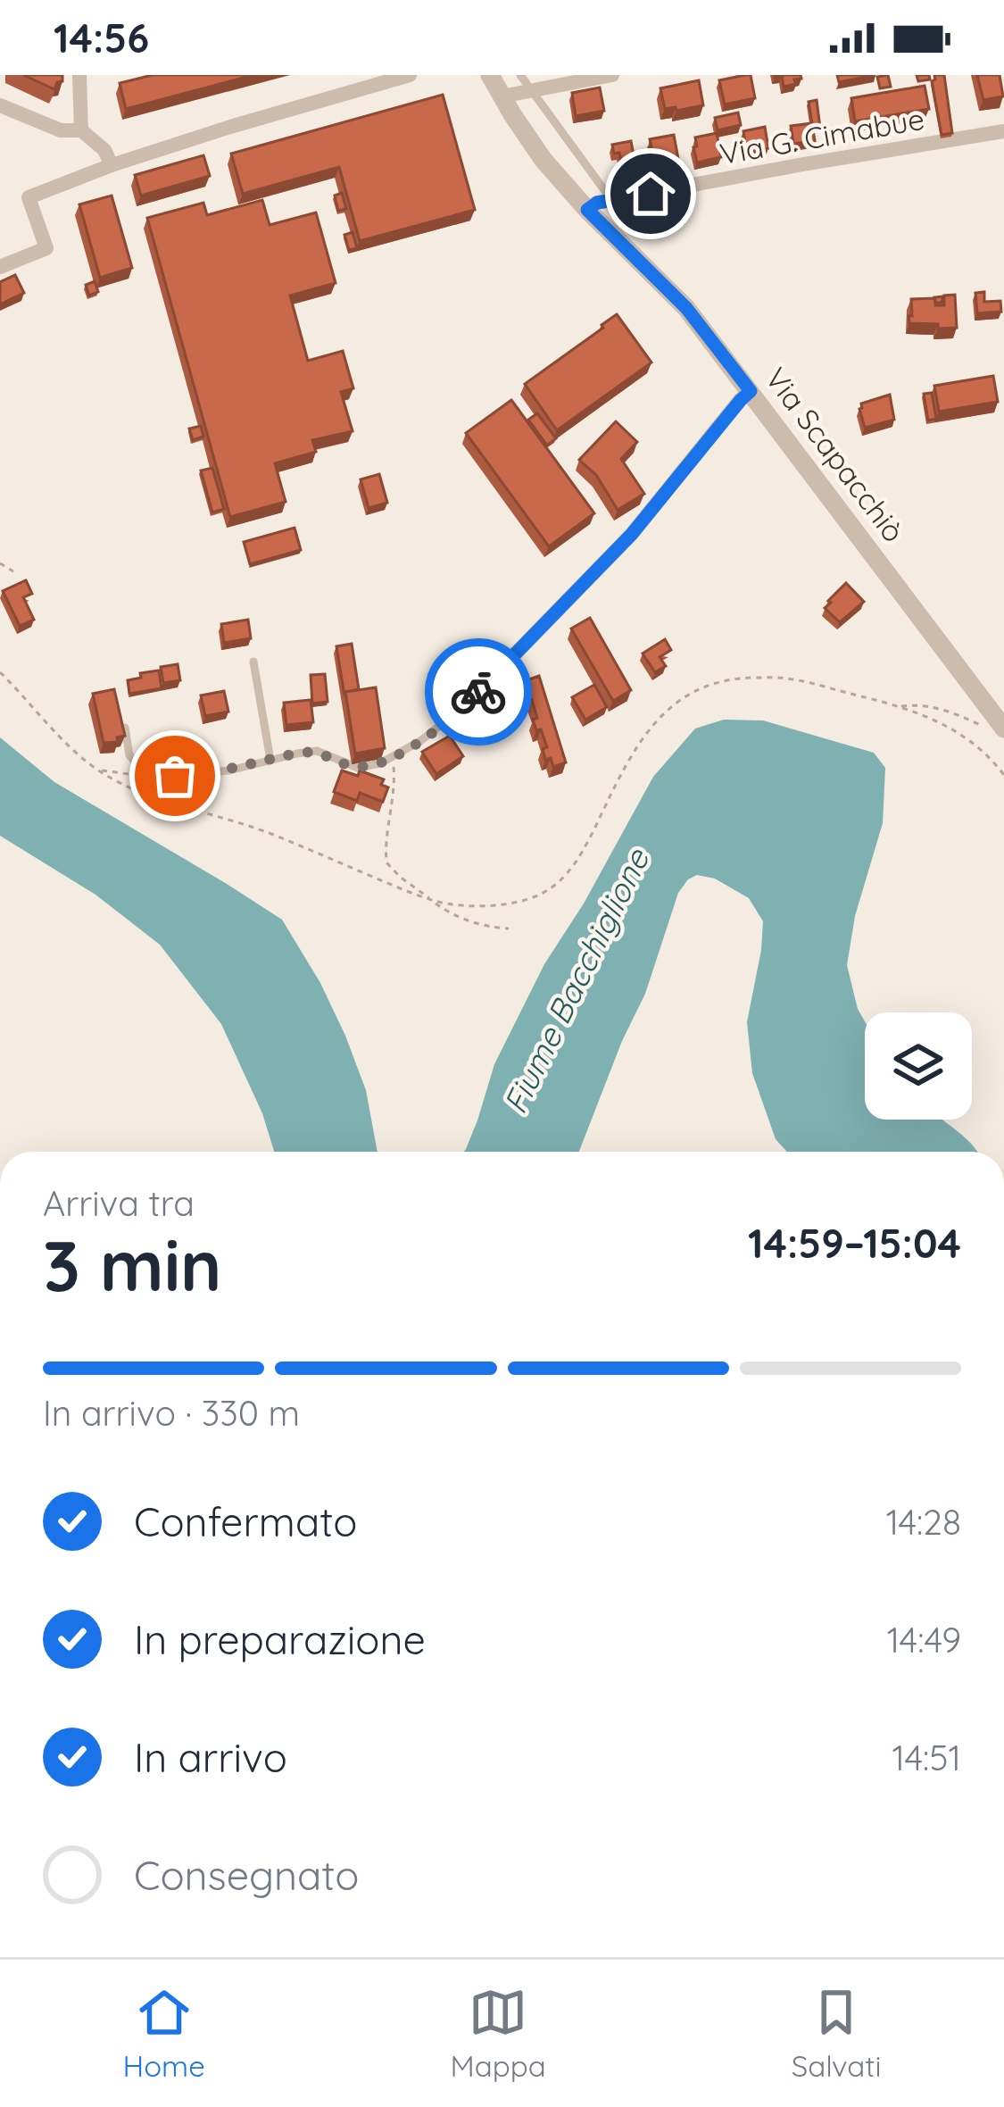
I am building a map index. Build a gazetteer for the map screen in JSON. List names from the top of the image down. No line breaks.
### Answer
{"streets":{"street":["Via G. Cimabue","Via Scapacchiò"]},"crossings":[["Via G. Cimabue","Via Scapacchiò"]],"water":["Fiume Bacchiglione"],"page":{"status":"14:56","heading":["3 min","Arriva tra","14:59–15:04"],"bar":"In arrivo · 330 m","list":[["Confermato","14:28"],["In preparazione","14:49"],["In arrivo","14:51"],"Consegnato"],"tabs":["Home","Mappa","Salvati"]}}
